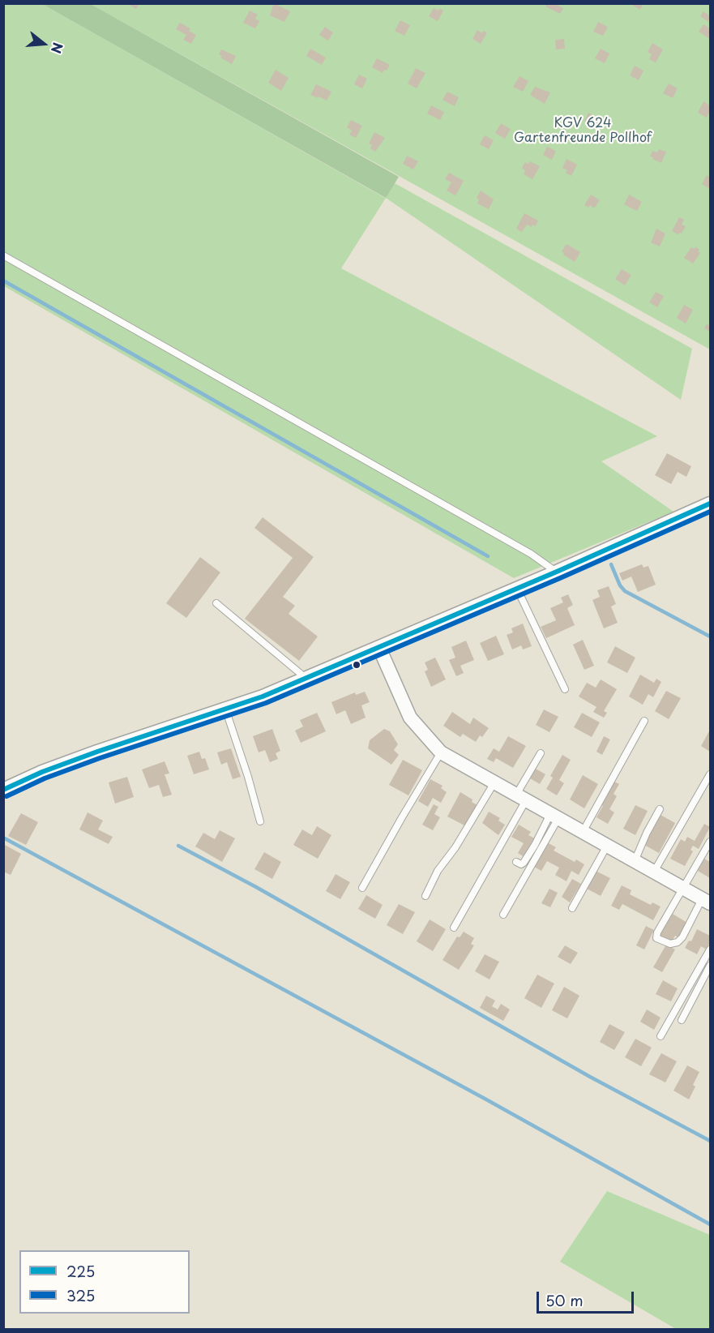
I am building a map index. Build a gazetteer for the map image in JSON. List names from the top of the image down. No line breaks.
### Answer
{"parks":["KGV 624 Gartenfreunde Pollhof"],"lines":["transit line 225","transit line 325"],"legend":["225","325"],"scale_bar":"50 m","north":"right"}
